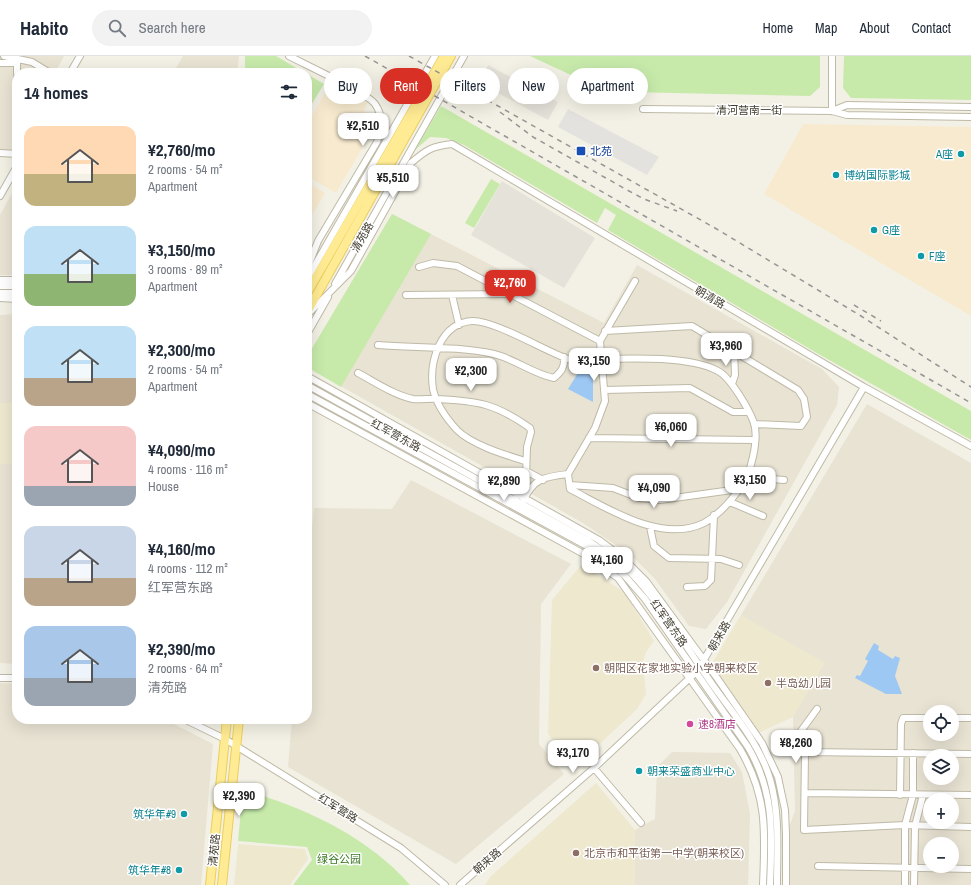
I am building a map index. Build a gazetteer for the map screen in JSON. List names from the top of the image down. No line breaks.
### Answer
{"streets":{"main road":["清苑路"],"street":["清河营南一街","朝清路","红军营东路","朝来路","红军营路"]},"crossings":[["清苑路","朝清路"],["清苑路","红军营路"],["朝清路","朝来路"],["红军营东路","朝来路"]],"parks":["绿谷公园"],"places":{"transit":["北苑"],"other":["A座","博纳国际影城","G座","F座","朝阳区花家地实验小学朝来校区","半岛幼儿园","速8酒店","朝来荣盛商业中心","筑华年#9","北京市和平街第一中学(朝来校区)","筑华年#8"]},"page":{"header":"Habito","search":"Search here","nav":["Home","Map","About","Contact"],"chip":["Buy","Rent","Filters","New","Apartment"],"heading":"14 homes","price":["¥2,510","¥5,510","¥2,760","¥3,960","¥3,150","¥2,300","¥6,060","¥3,150","¥2,890","¥4,090","¥4,160","¥8,260","¥3,170","¥2,390"],"list":[{"name":"¥2,760/mo","note":"2 rooms · 54 m² · Apartment"},{"name":"¥3,150/mo","note":"3 rooms · 89 m² · Apartment"},{"name":"¥2,300/mo","note":"2 rooms · 54 m² · Apartment"},{"name":"¥4,090/mo","note":"4 rooms · 116 m² · House"},{"name":"¥4,160/mo","note":"4 rooms · 112 m² · 红军营东路"},{"name":"¥2,390/mo","note":"2 rooms · 64 m² · 清苑路"}],"map_buttons":["+","−"]}}
